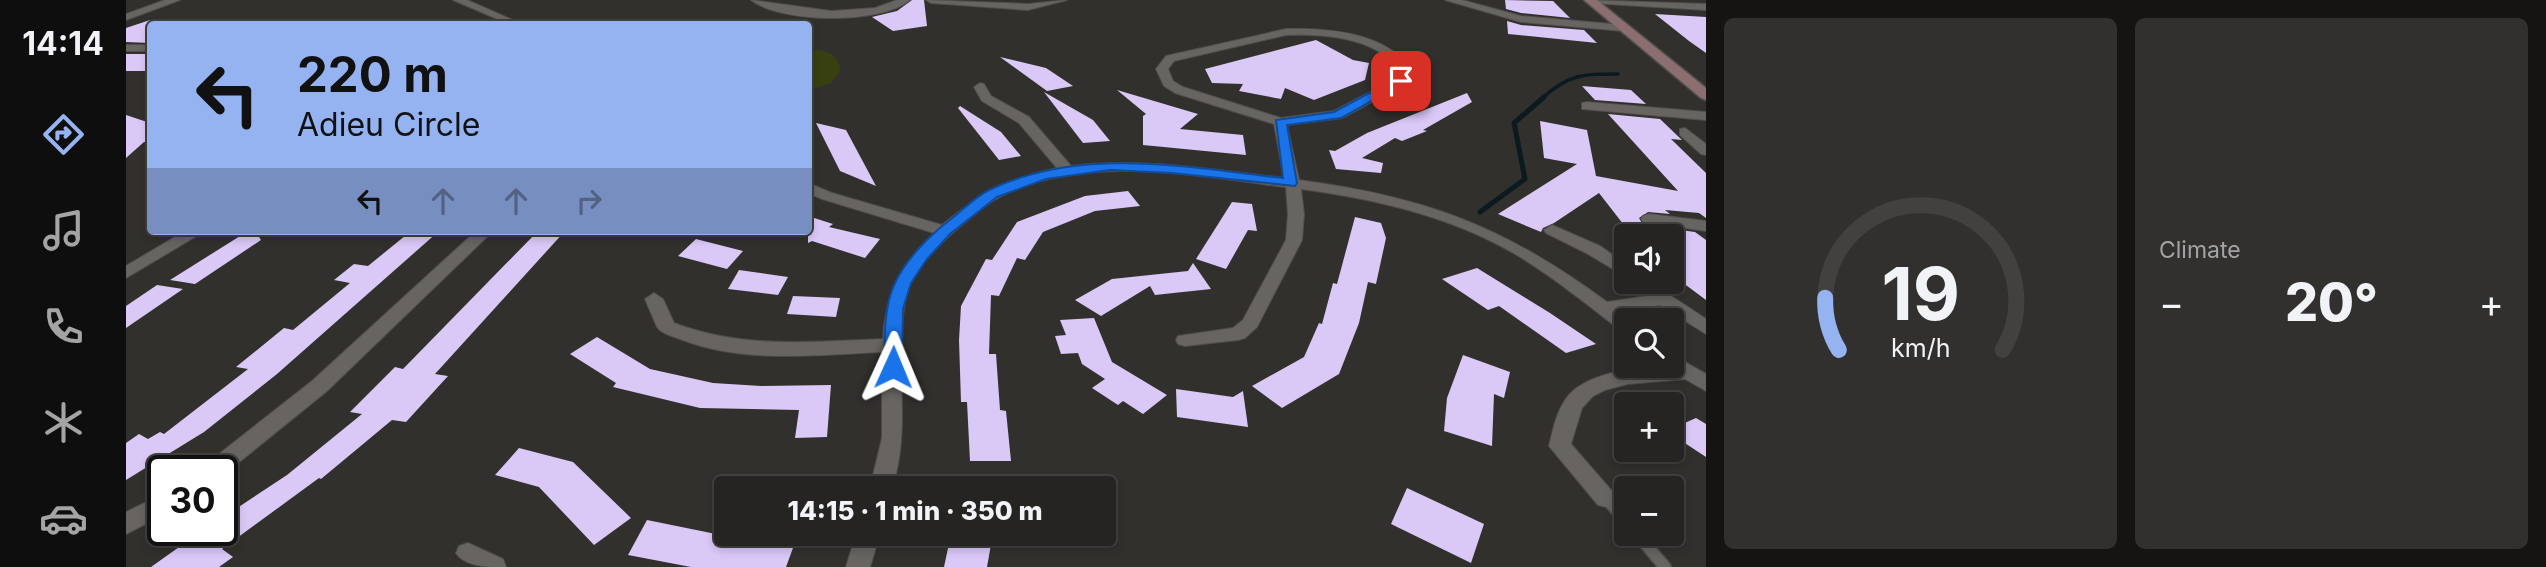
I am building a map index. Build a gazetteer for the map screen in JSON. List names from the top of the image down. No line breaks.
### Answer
{"page":{"tabs":"14:14","tile":"Climate","turn":["220 m","Adieu Circle"],"map_buttons":["+","−"],"heat":["−","20°","+"],"limit":"30","trip":"14:15 · 1 min · 350 m","gauge":["19","km/h"]}}
